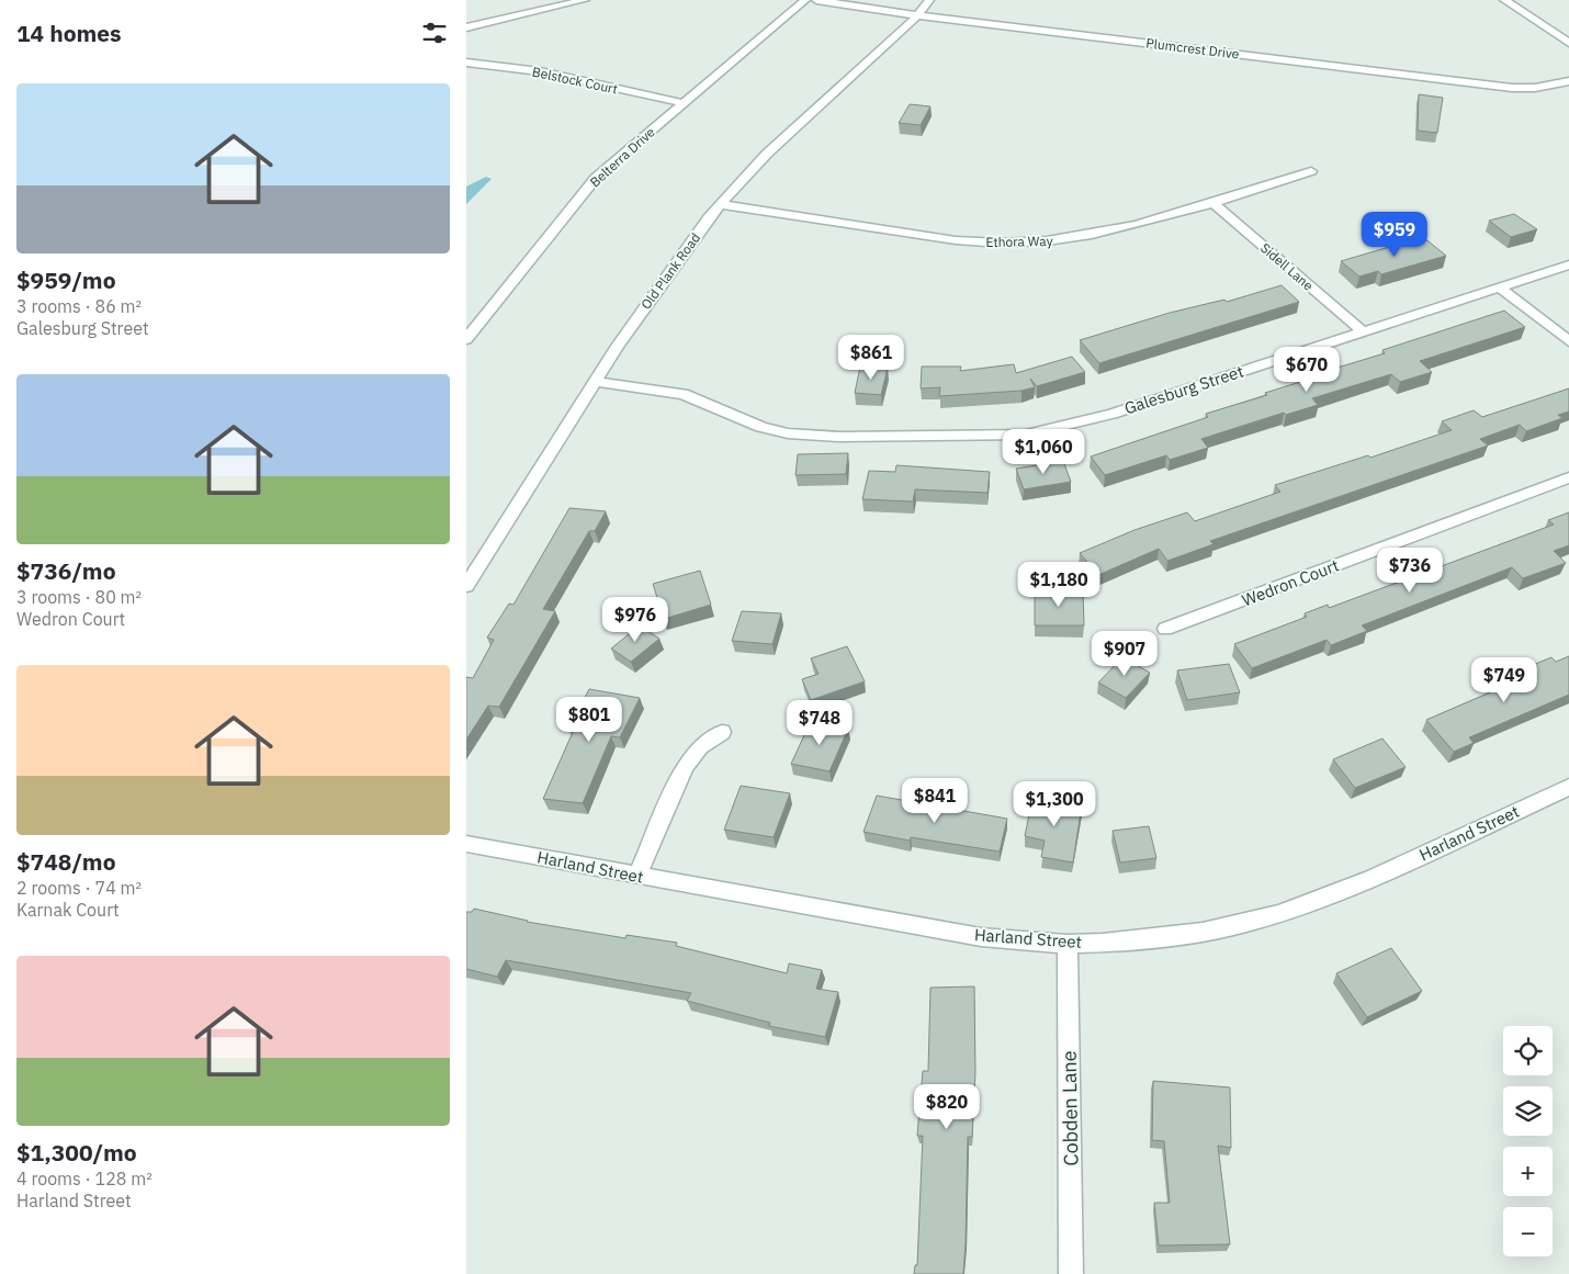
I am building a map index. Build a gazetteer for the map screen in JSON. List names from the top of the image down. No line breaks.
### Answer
{"streets":{"street":["Plumcrest Drive","Belstock Court","Belterra Drive","Ethora Way","Sidell Lane","Old Plank Road","Galesburg Street","Wedron Court","Harland Street","Cobden Lane"]},"crossings":[["Plumcrest Drive","Old Plank Road"],["Belstock Court","Belterra Drive"],["Ethora Way","Sidell Lane"],["Ethora Way","Old Plank Road"],["Sidell Lane","Galesburg Street"],["Old Plank Road","Galesburg Street"],["Harland Street","Cobden Lane"]],"page":{"heading":"14 homes","list":[{"name":"$959/mo","note":"3 rooms · 86 m² · Galesburg Street"},{"name":"$736/mo","note":"3 rooms · 80 m² · Wedron Court"},{"name":"$748/mo","note":"2 rooms · 74 m² · Karnak Court"},{"name":"$1,300/mo","note":"4 rooms · 128 m² · Harland Street"}],"price":["$959","$861","$670","$1,060","$736","$1,180","$976","$907","$749","$801","$748","$841","$1,300","$820"],"map_buttons":["+","−"]}}
